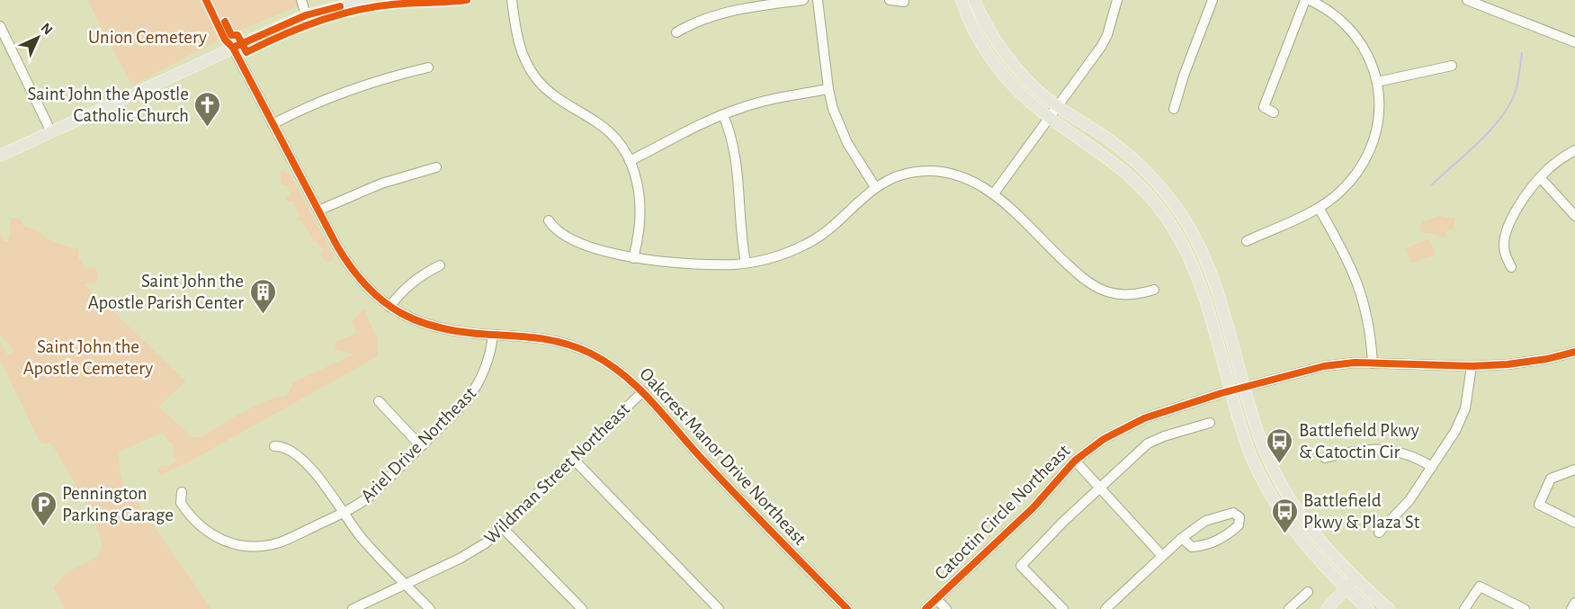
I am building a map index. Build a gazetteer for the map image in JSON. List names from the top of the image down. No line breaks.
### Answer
{"streets":{"street":["Ariel Drive Northeast","Oakcrest Manor Drive Northeast","Wildman Street Northeast","Catoctin Circle Northeast"]},"crossings":[["Ariel Drive Northeast","Oakcrest Manor Drive Northeast"],["Oakcrest Manor Drive Northeast","Wildman Street Northeast"]],"parks":["Union Cemetery","Saint John the Apostle Cemetery"],"places":{"church":["Saint John the Apostle Catholic Church"],"building":["Saint John the Apostle Parish Center"],"bus stop":["Battlefield Pkwy & Catoctin Cir","Battlefield Pkwy & Plaza St"],"parking":["Pennington Parking Garage"]},"north":"top right"}
